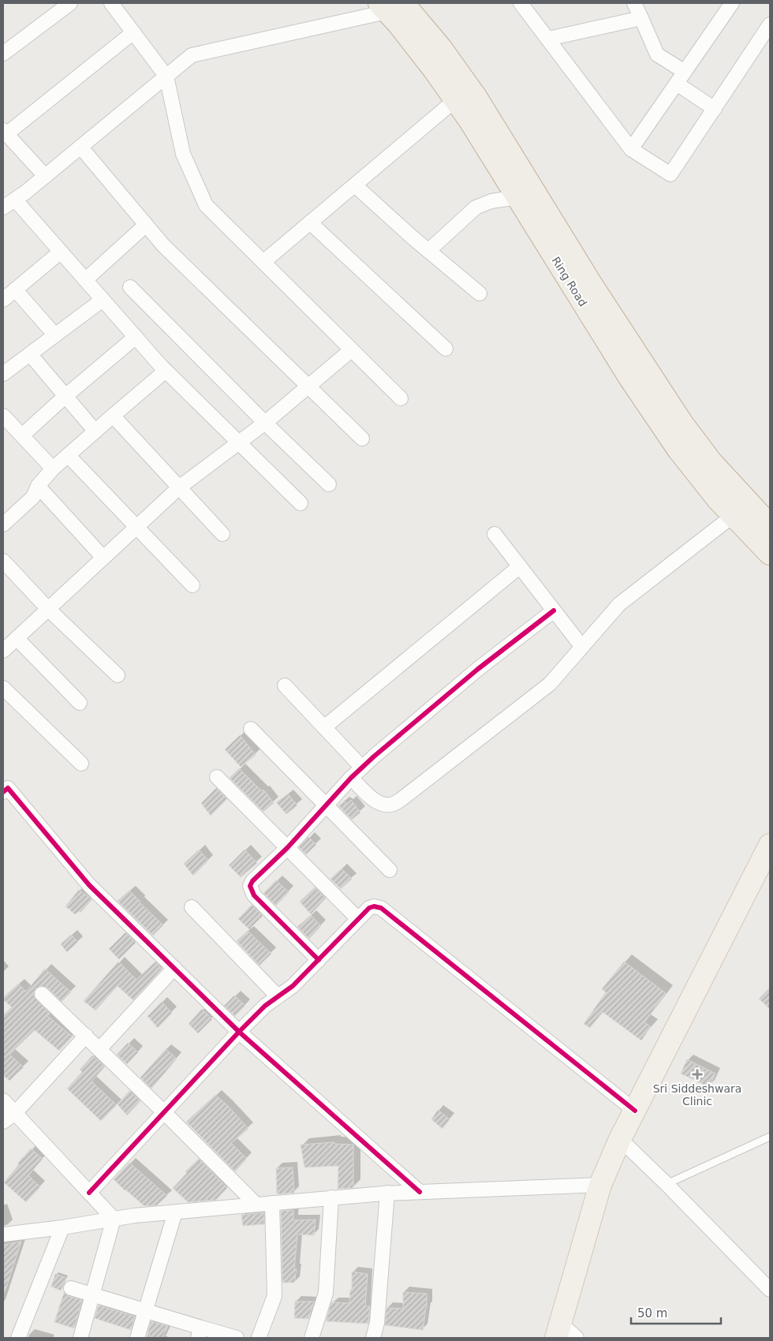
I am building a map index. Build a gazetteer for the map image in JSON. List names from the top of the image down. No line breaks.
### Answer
{"streets":{"highway":["Ring Road"]},"places":{"health":["Sri Siddeshwara Clinic"]},"scale_bar":"50 m"}
